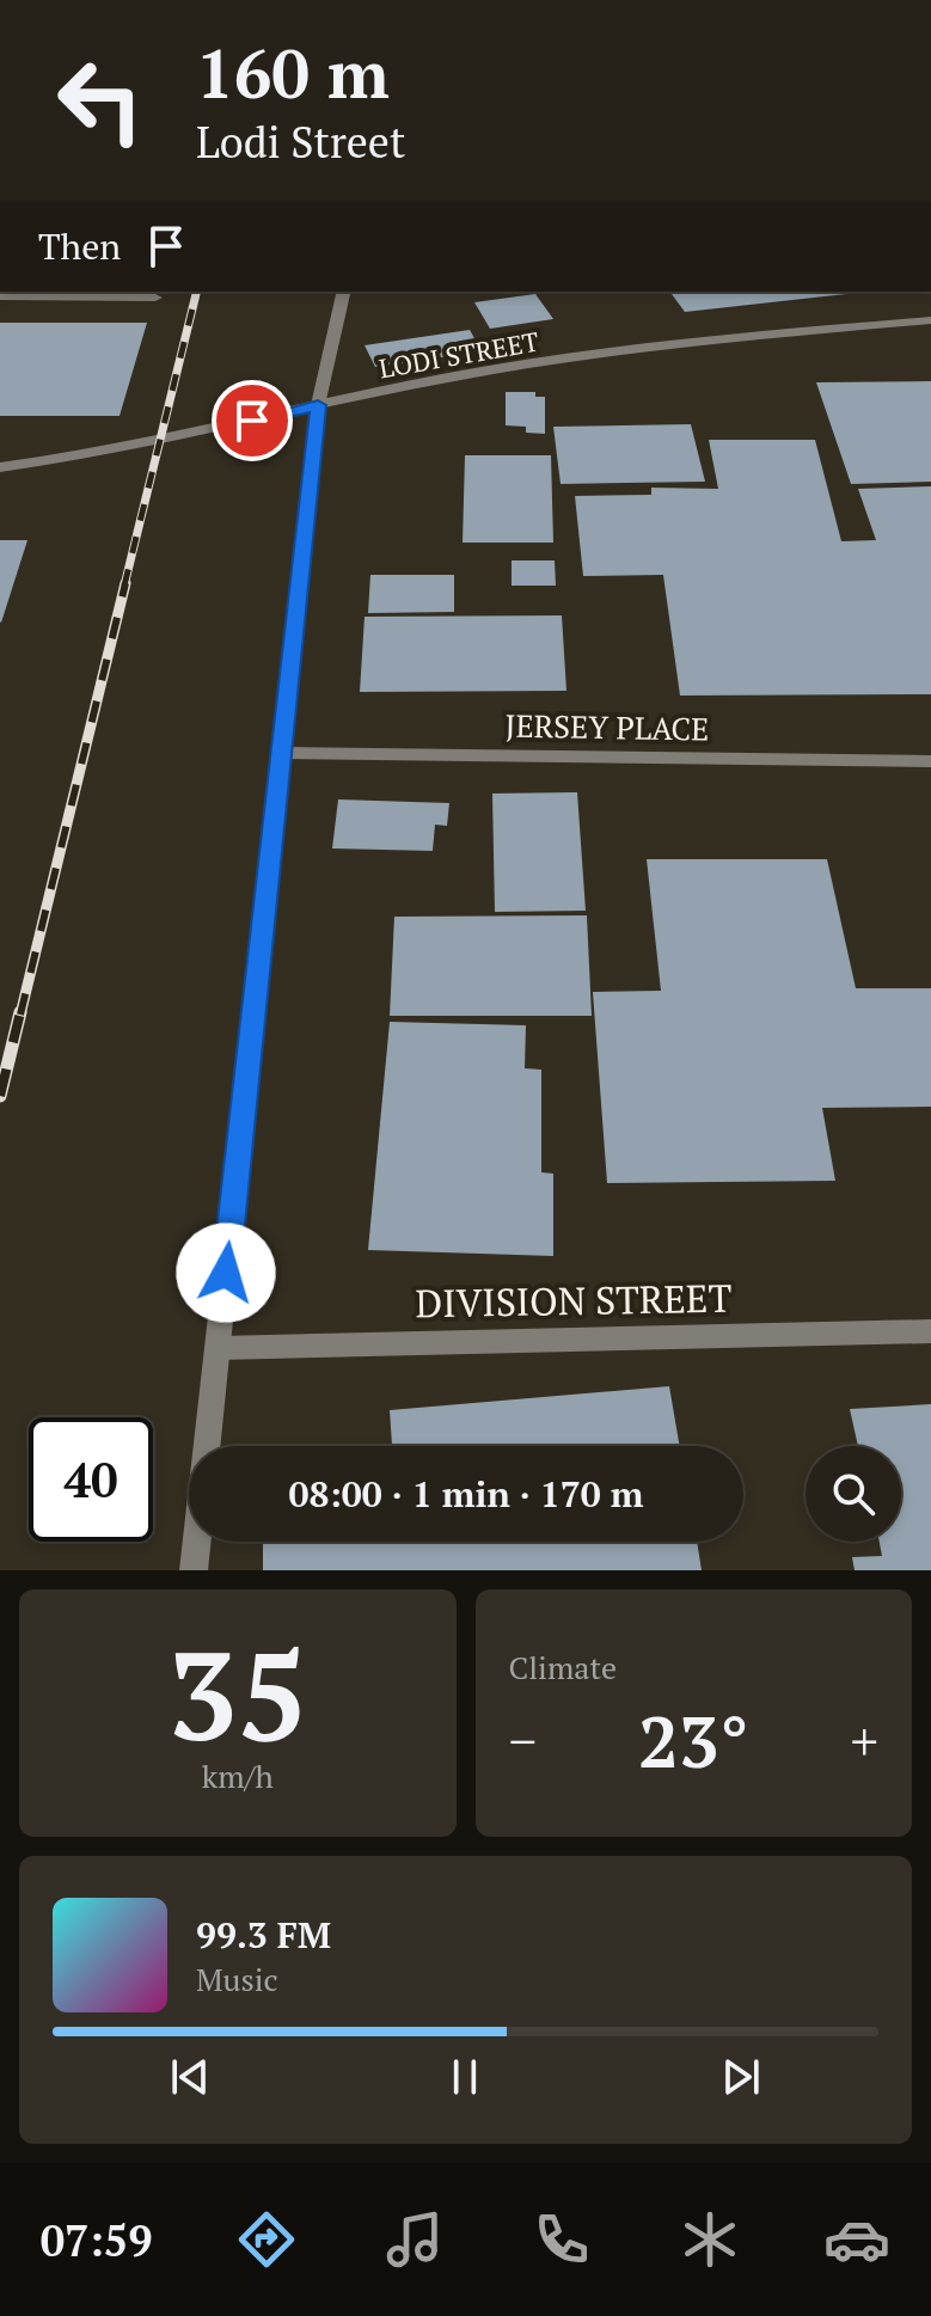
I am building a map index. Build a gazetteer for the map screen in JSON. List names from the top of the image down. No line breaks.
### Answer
{"streets":{"street":["LODI STREET","JERSEY PLACE","DIVISION STREET"]},"page":{"turn":["160 m","Lodi Street"],"then":"Then","limit":"40","trip":"08:00 · 1 min · 170 m","tile":[["35","km/h"],"Climate"],"heat":["−","23°","+"],"song":["99.3 FM","Music"],"tabs":"07:59"}}
